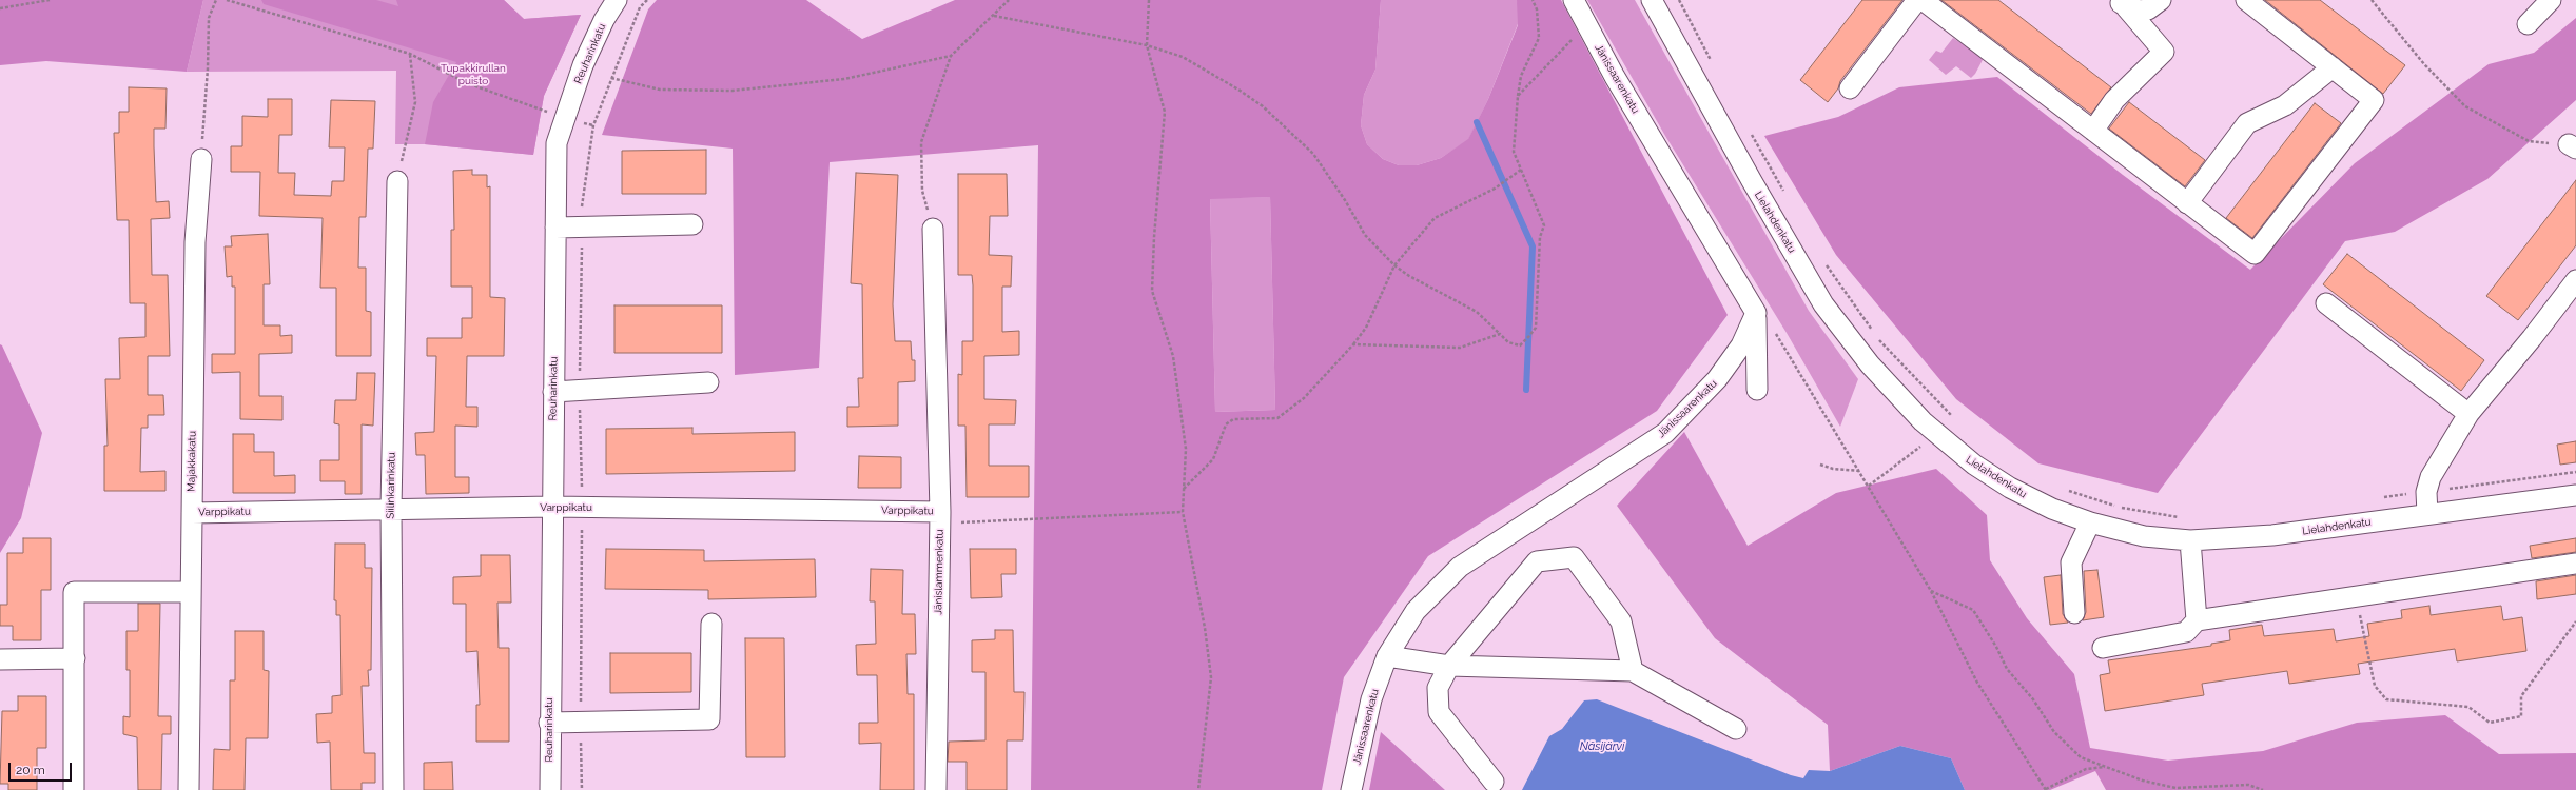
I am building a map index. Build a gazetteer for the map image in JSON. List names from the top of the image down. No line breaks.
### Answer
{"streets":{"street":["Reuharinkatu","Jänissaarenkatu","Lielahdenkatu","Majakkakatu","Siilinkarinkatu","Varppikatu","Jänislammenkatu"]},"crossings":[["Reuharinkatu","Varppikatu"],["Majakkakatu","Varppikatu"],["Siilinkarinkatu","Varppikatu"],["Varppikatu","Jänislammenkatu"]],"water":["Näsijärvi"],"parks":["Tupakkirullan puisto"],"scale_bar":"20 m"}
